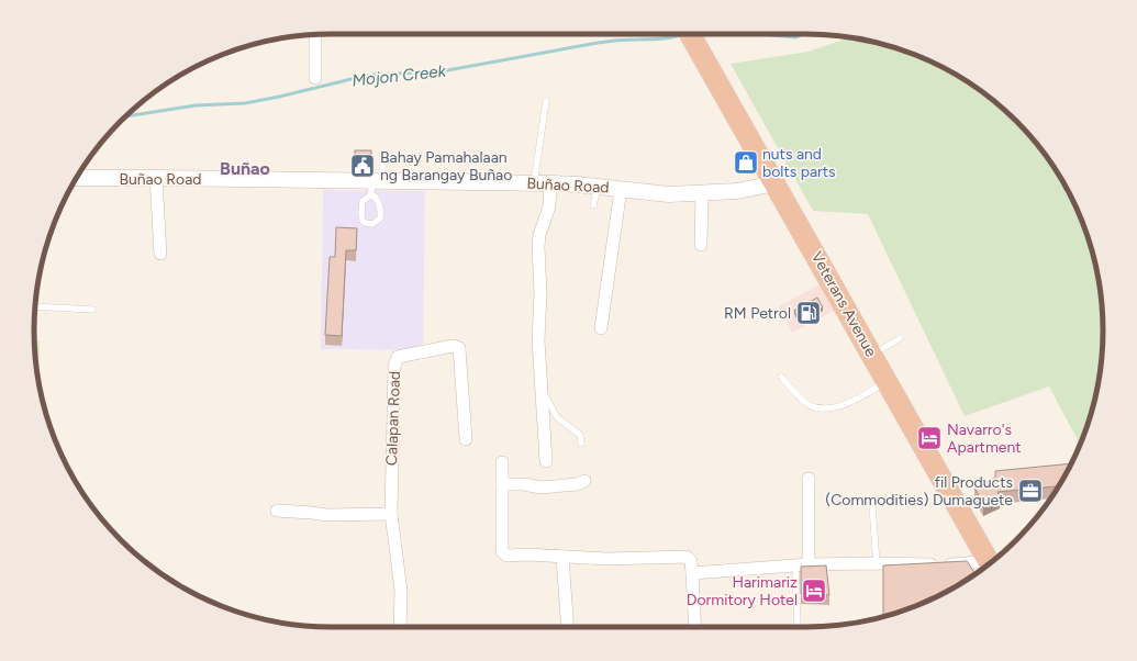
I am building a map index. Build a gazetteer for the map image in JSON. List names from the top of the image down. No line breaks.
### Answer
{"streets":{"highway":["Veterans Avenue"],"street":["Buñao Road","Calapan Road"]},"crossings":[["Buñao Road","Veterans Avenue"]],"districts":["Buñao"],"water":["Mojon Creek"],"places":{"shop":["nuts and bolts parts"],"public building":["Bahay Pamahalaan ng Barangay Buñao"],"fuel station":["RM Petrol"],"hotel":["Navarro's Apartment","Harimariz Dormitory Hotel"],"office":["fil Products (Commodities) Dumaguete"]}}
